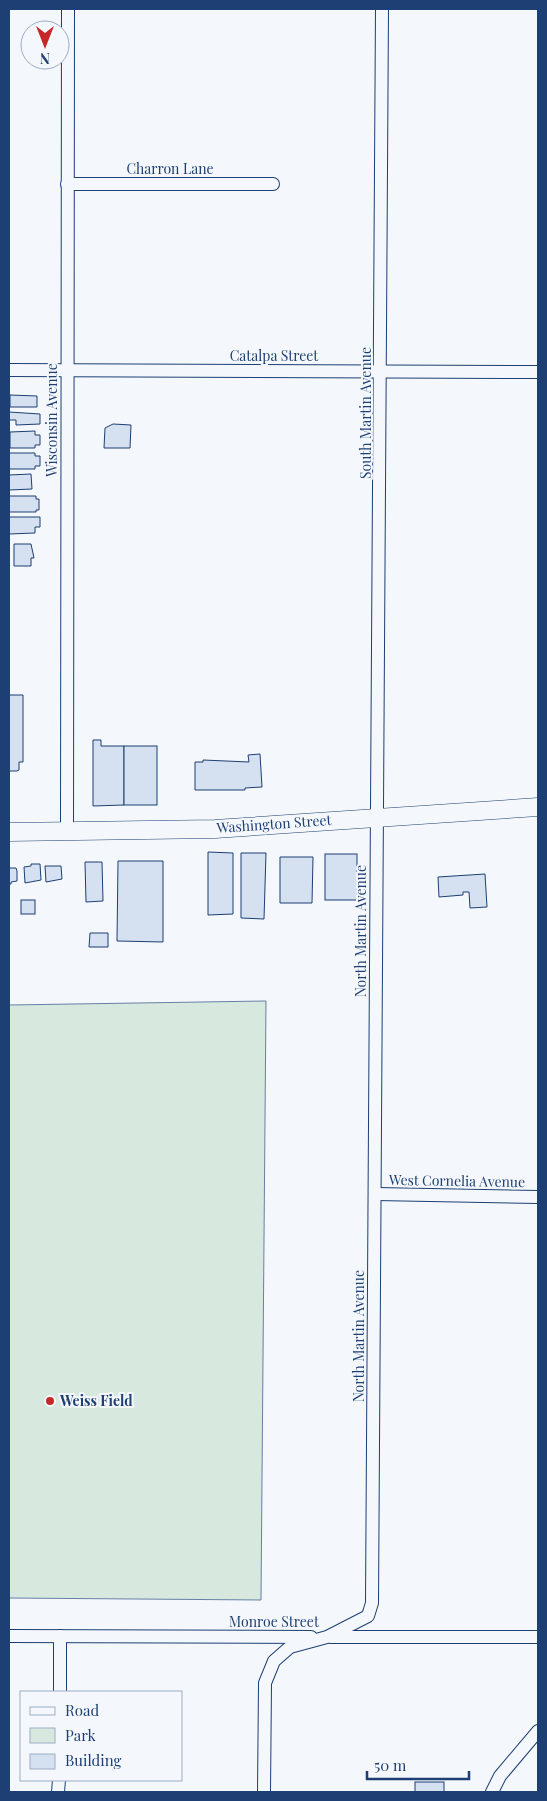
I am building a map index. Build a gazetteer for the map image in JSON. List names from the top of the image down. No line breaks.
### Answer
{"streets":{"main road":["Washington Street"],"street":["Charron Lane","Catalpa Street","South Martin Avenue","Wisconsin Avenue","North Martin Avenue","West Cornelia Avenue","Monroe Street"]},"crossings":[["Charron Lane","Wisconsin Avenue"],["Catalpa Street","South Martin Avenue"],["Catalpa Street","Wisconsin Avenue"],["South Martin Avenue","Washington Street"],["South Martin Avenue","North Martin Avenue"],["Wisconsin Avenue","Washington Street"],["Washington Street","North Martin Avenue"],["North Martin Avenue","West Cornelia Avenue"],["North Martin Avenue","Monroe Street"]],"places":["Weiss Field"],"legend":["Road","Park","Building"],"scale_bar":"50 m","north":"bottom"}
